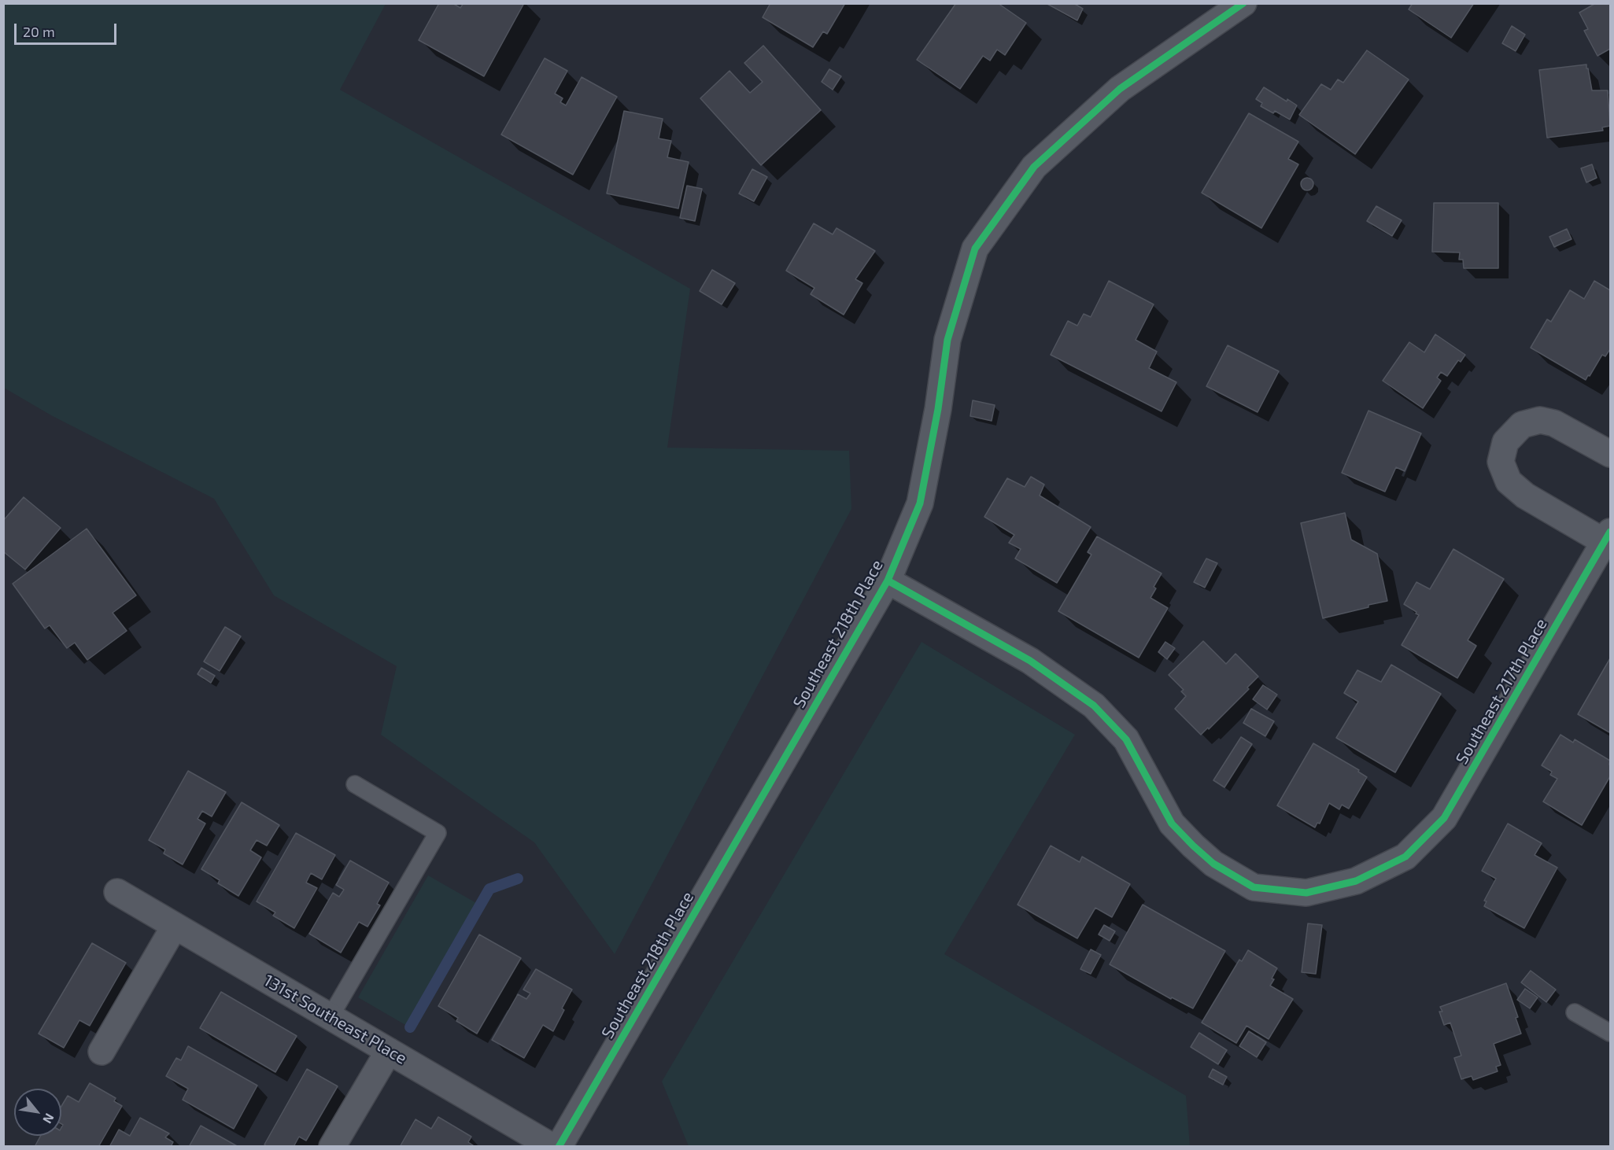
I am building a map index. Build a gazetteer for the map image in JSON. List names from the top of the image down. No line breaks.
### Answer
{"streets":{"street":["Southeast 218th Place","Southeast 217th Place","131st Southeast Place"]},"crossings":[["Southeast 218th Place","Southeast 217th Place"]],"scale_bar":"20 m","north":"bottom right"}
